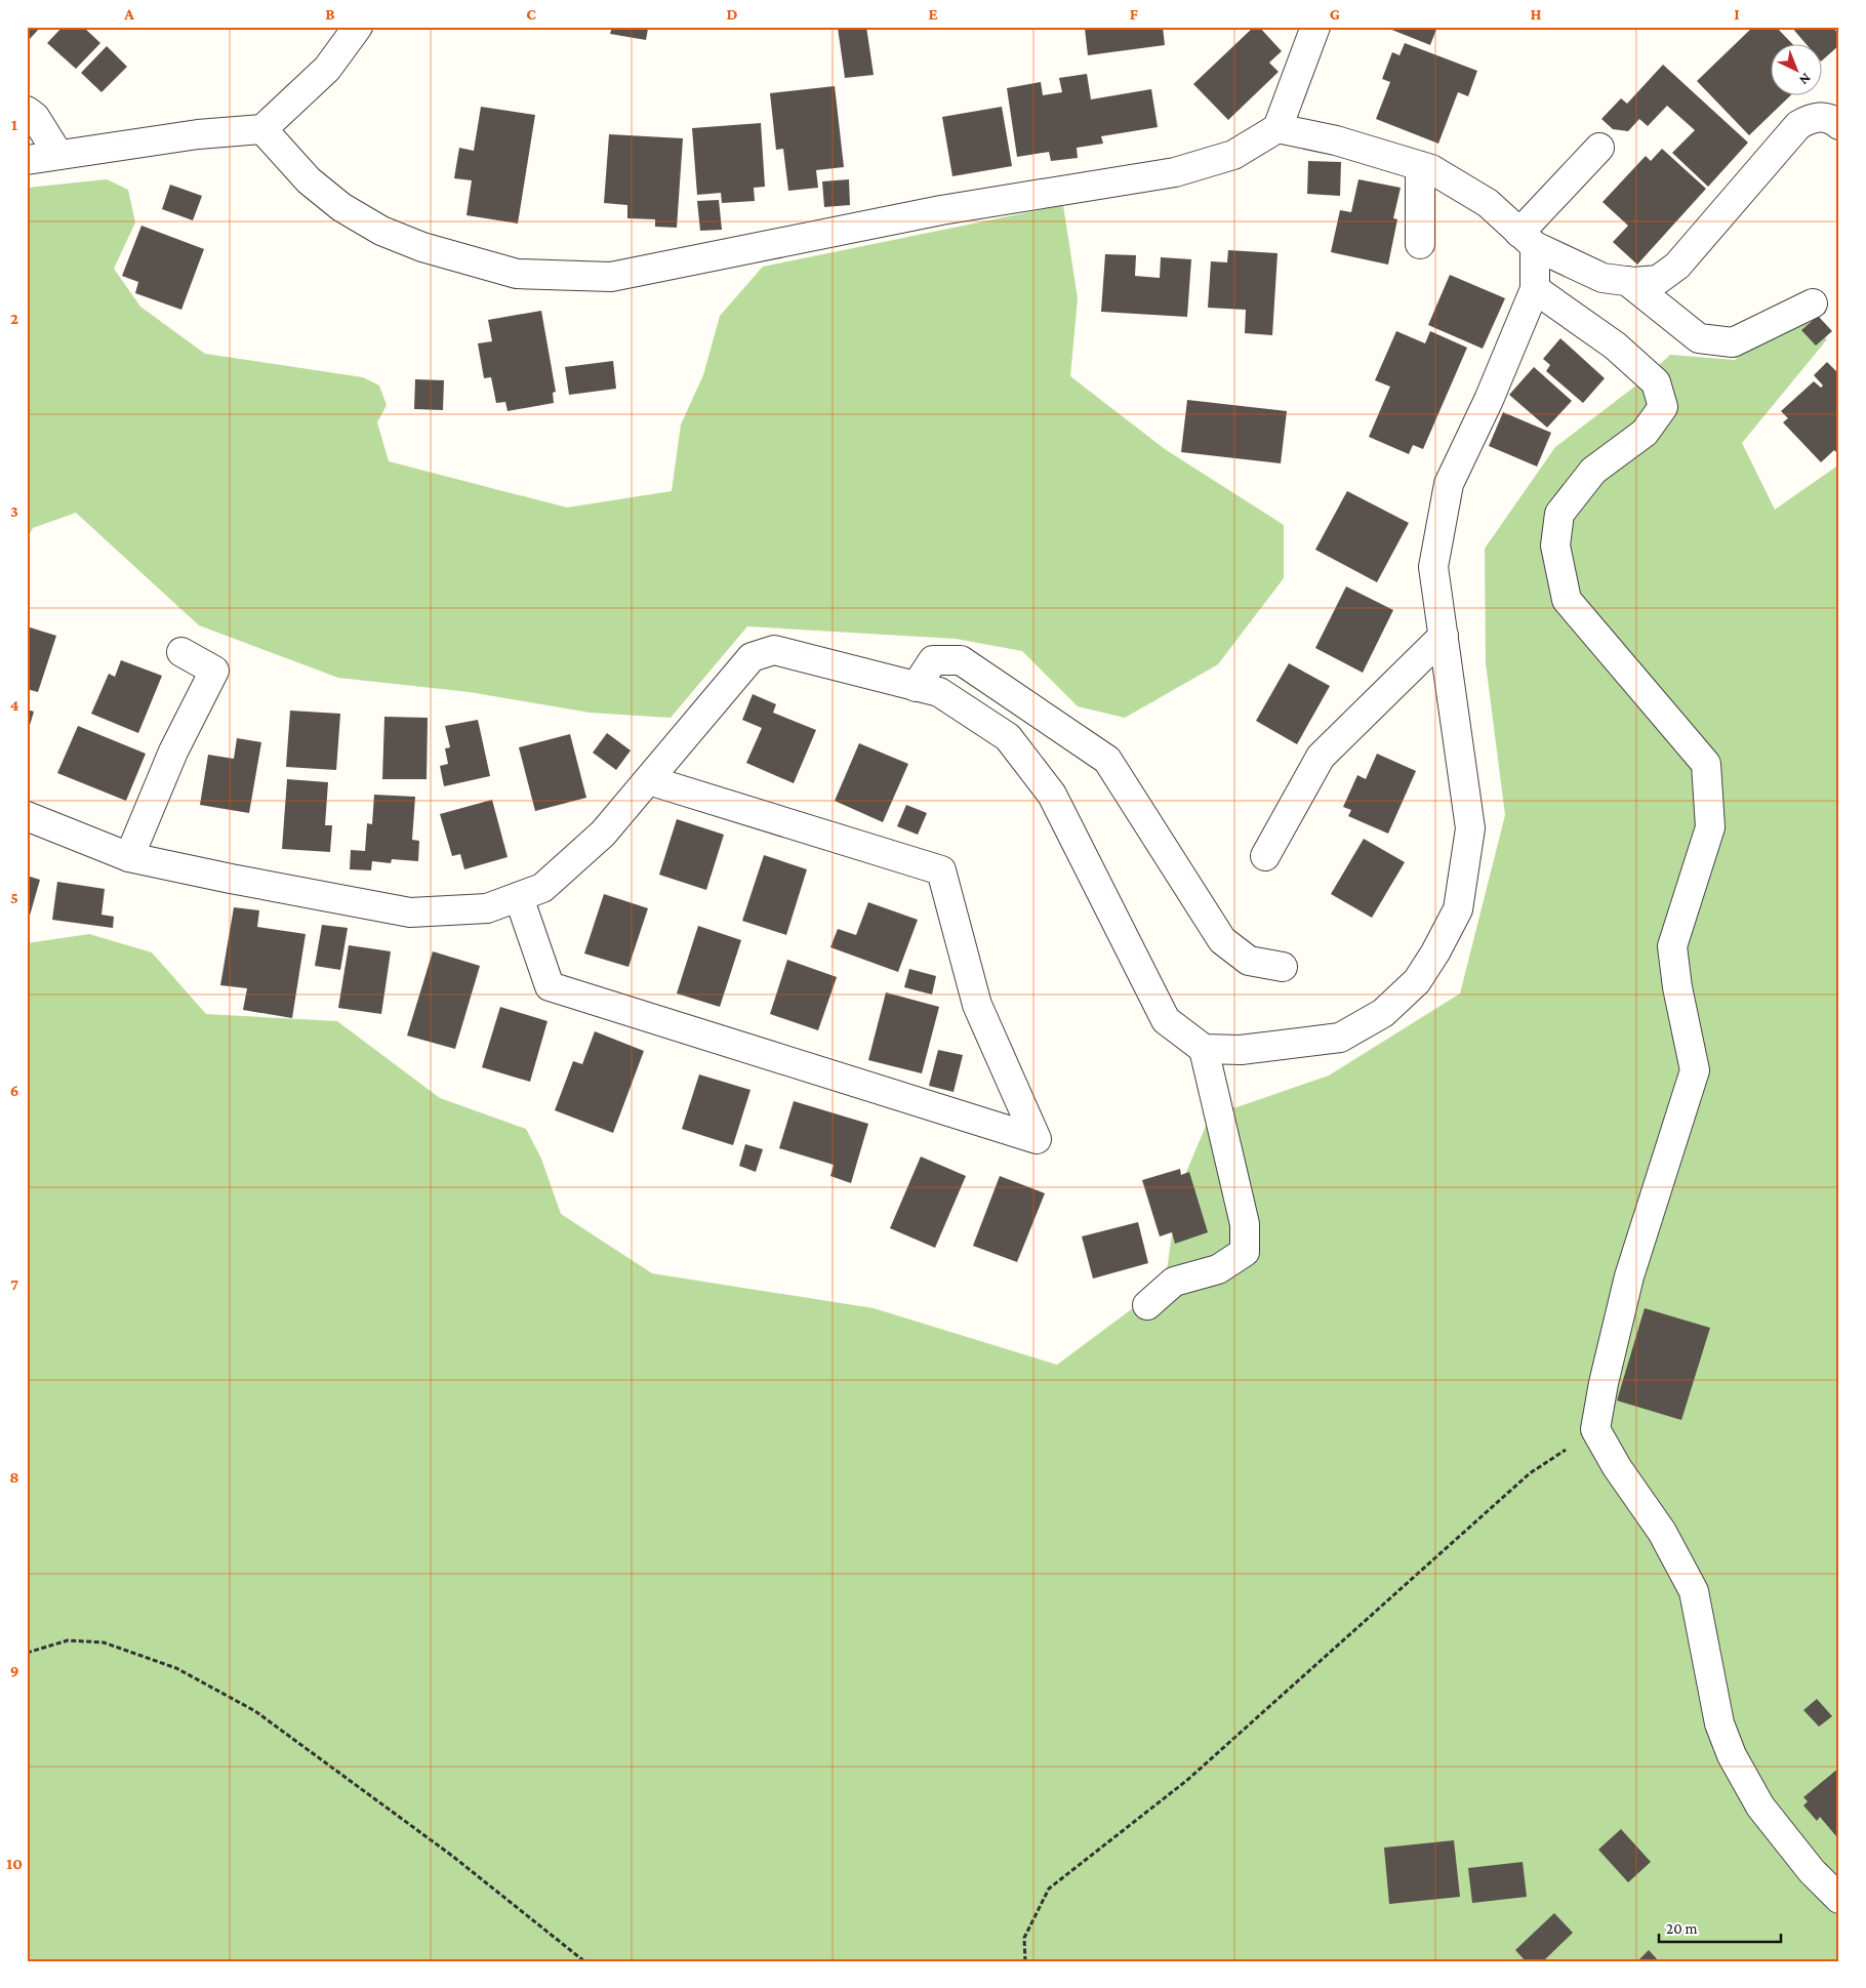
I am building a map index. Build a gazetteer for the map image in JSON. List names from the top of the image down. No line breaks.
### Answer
{"scale_bar":"20 m","north":"bottom right","grid":{"columns":["A","B","C","D","E","F","G","H","I"],"rows":["1","2","3","4","5","6","7","8","9","10"]}}
